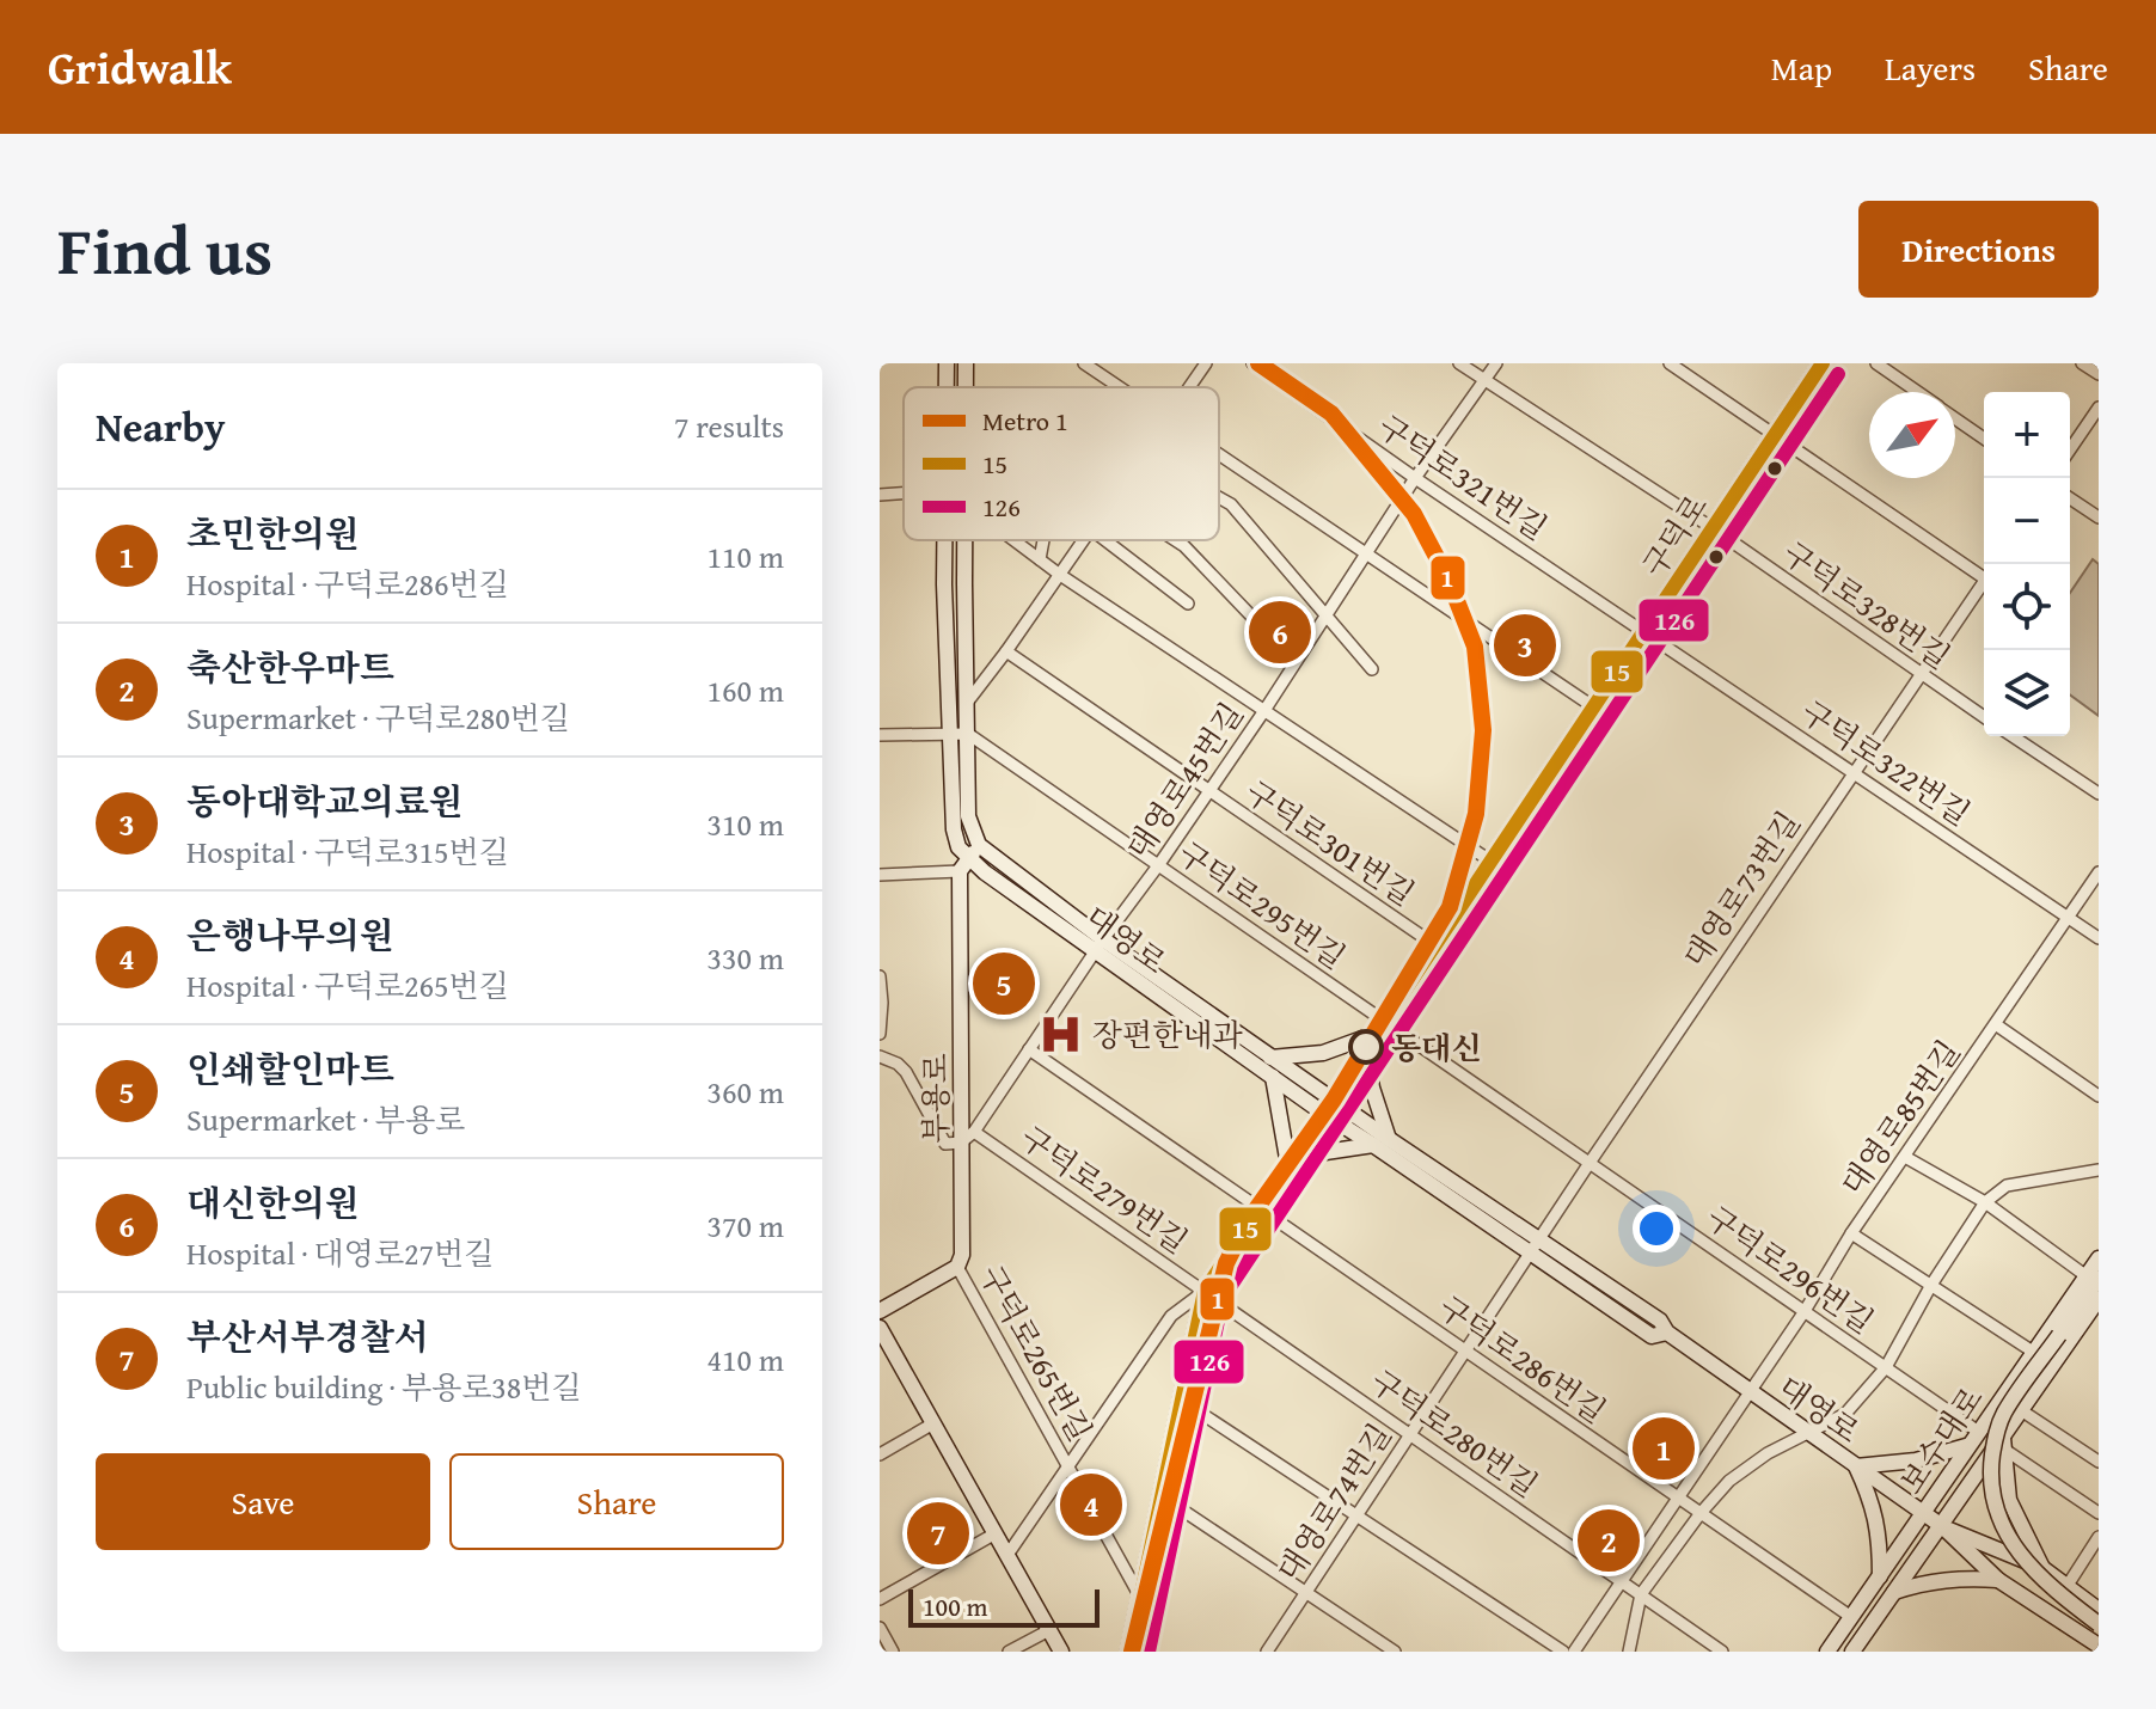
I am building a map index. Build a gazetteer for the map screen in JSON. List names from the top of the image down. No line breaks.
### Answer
{"streets":{"main road":["구덕로","대영로","부용로","보수대로"],"street":["구덕로321번길","구덕로328번길","구덕로322번길","대영로45번길","구덕로301번길","대영로73번길","구덕로295번길","대영로85번길","구덕로279번길","구덕로296번길","구덕로265번길","구덕로286번길","구덕로280번길","대영로74번길"]},"crossings":[["구덕로321번길","구덕로"],["구덕로321번길","구덕로322번길"],["구덕로321번길","대영로45번길"],["구덕로","구덕로328번길"],["구덕로","구덕로322번길"],["구덕로","구덕로301번길"],["구덕로","구덕로295번길"],["구덕로","대영로"],["구덕로","구덕로279번길"],["구덕로","구덕로296번길"],["구덕로","구덕로265번길"],["구덕로","구덕로286번길"],["구덕로","구덕로280번길"],["구덕로328번길","대영로45번길"],["구덕로328번길","대영로73번길"],["구덕로322번길","대영로73번길"],["구덕로322번길","대영로85번길"],["대영로45번길","구덕로301번길"],["대영로45번길","구덕로295번길"],["대영로45번길","대영로"],["대영로45번길","부용로"],["대영로45번길","구덕로279번길"],["대영로45번길","구덕로286번길"],["대영로73번길","대영로"],["대영로73번길","구덕로296번길"],["대영로73번길","대영로74번길"],["구덕로295번길","구덕로296번길"],["대영로","부용로"],["대영로","대영로85번길"],["대영로","보수대로"],["대영로","대영로74번길"],["부용로","구덕로265번길"],["대영로85번길","구덕로296번길"],["대영로85번길","구덕로286번길"],["대영로85번길","구덕로280번길"],["구덕로279번길","구덕로265번길"],["구덕로279번길","구덕로280번길"],["구덕로296번길","보수대로"],["구덕로265번길","구덕로280번길"],["구덕로286번길","보수대로"],["구덕로286번길","대영로74번길"],["구덕로280번길","대영로74번길"]],"places":{"hospital":["장편한내과"],"other":["동대신"]},"lines":["metro line 1","transit line 15","transit line 126"],"legend":["Metro 1","15","126"],"scale_bar":"100 m","north":"top right","page":{"header":"Gridwalk","nav":["Map","Layers","Share"],"title":"Find us","buttons":["Directions",["Save","Share"]],"heading":["Nearby","7 results"],"map_buttons":["+","−"],"list":[{"mark":"1","name":"초민한의원","note":"Hospital · 구덕로286번길","value":"110 m"},{"mark":"2","name":"축산한우마트","note":"Supermarket · 구덕로280번길","value":"160 m"},{"mark":"3","name":"동아대학교의료원","note":"Hospital · 구덕로315번길","value":"310 m"},{"mark":"4","name":"은행나무의원","note":"Hospital · 구덕로265번길","value":"330 m"},{"mark":"5","name":"인쇄할인마트","note":"Supermarket · 부용로","value":"360 m"},{"mark":"6","name":"대신한의원","note":"Hospital · 대영로27번길","value":"370 m"},{"mark":"7","name":"부산서부경찰서","note":"Public building · 부용로38번길","value":"410 m"}],"pins":["6","3","5","1","4","7","2"],"scale":"100 m"}}
